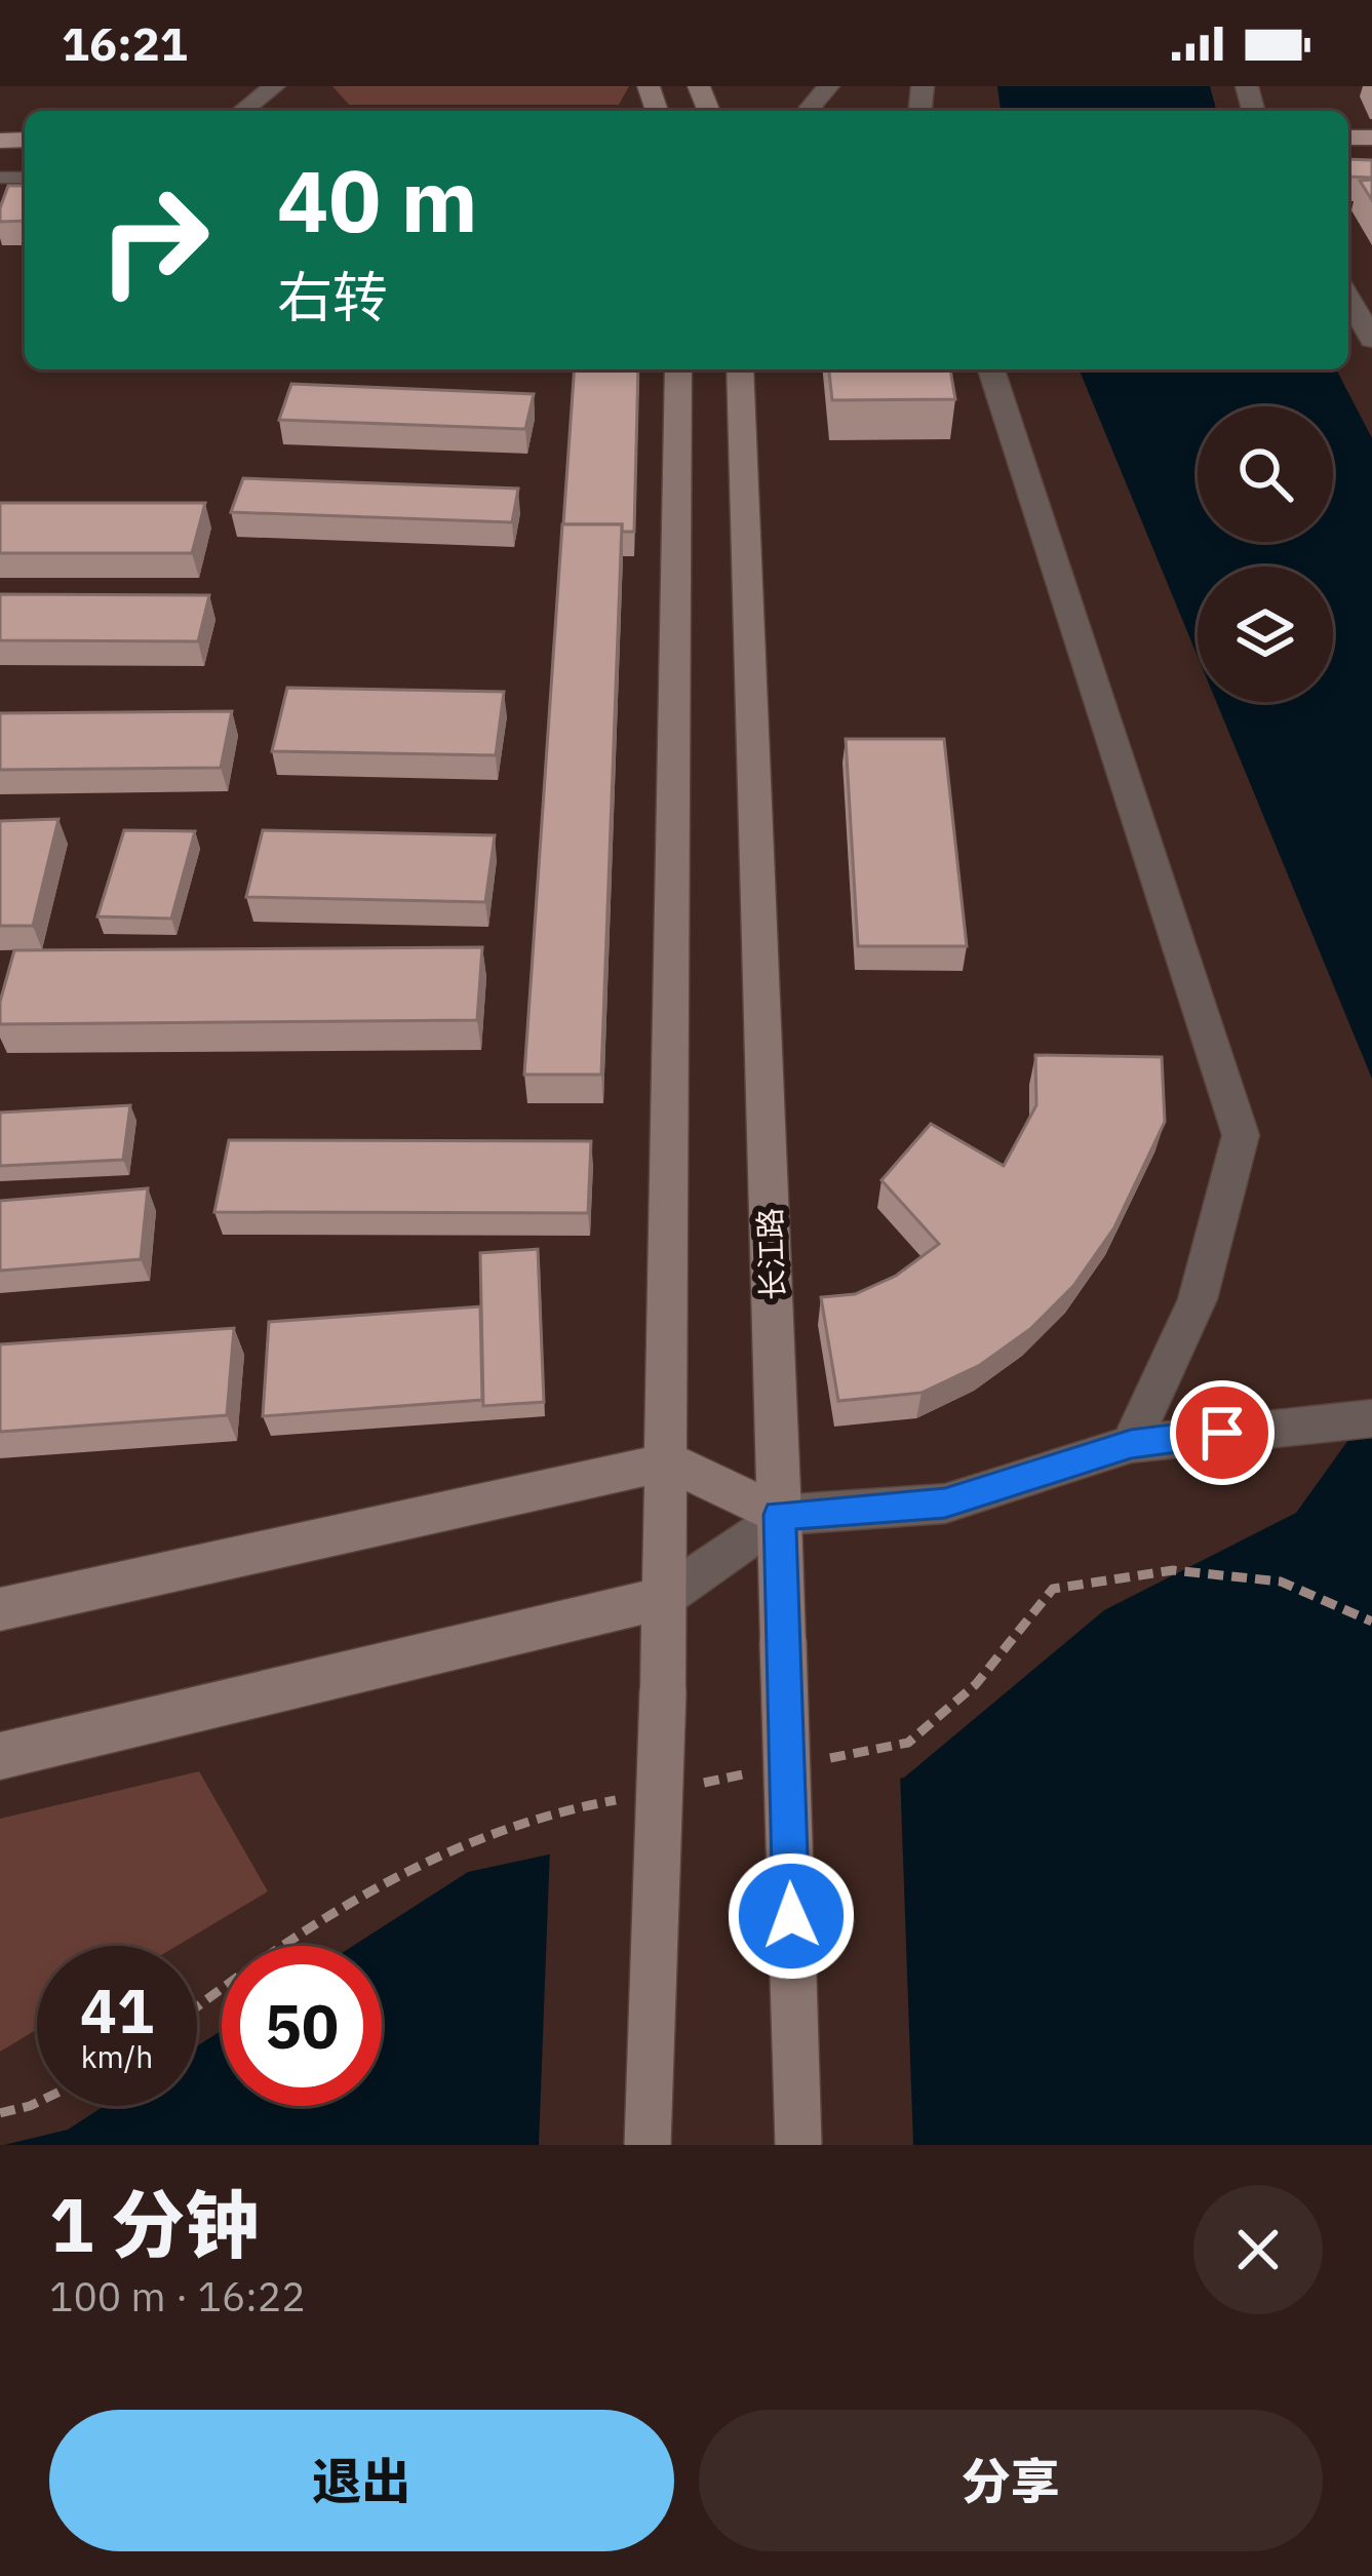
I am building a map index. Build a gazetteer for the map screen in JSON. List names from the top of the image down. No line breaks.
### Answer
{"streets":{"main road":["长江路"]},"page":{"status":"16:21","turn":["40 m","右转"],"speed":"41 km/h","limit":"50","heading":["1 分钟","100 m · 16:22"],"buttons":["退出","分享"]}}
